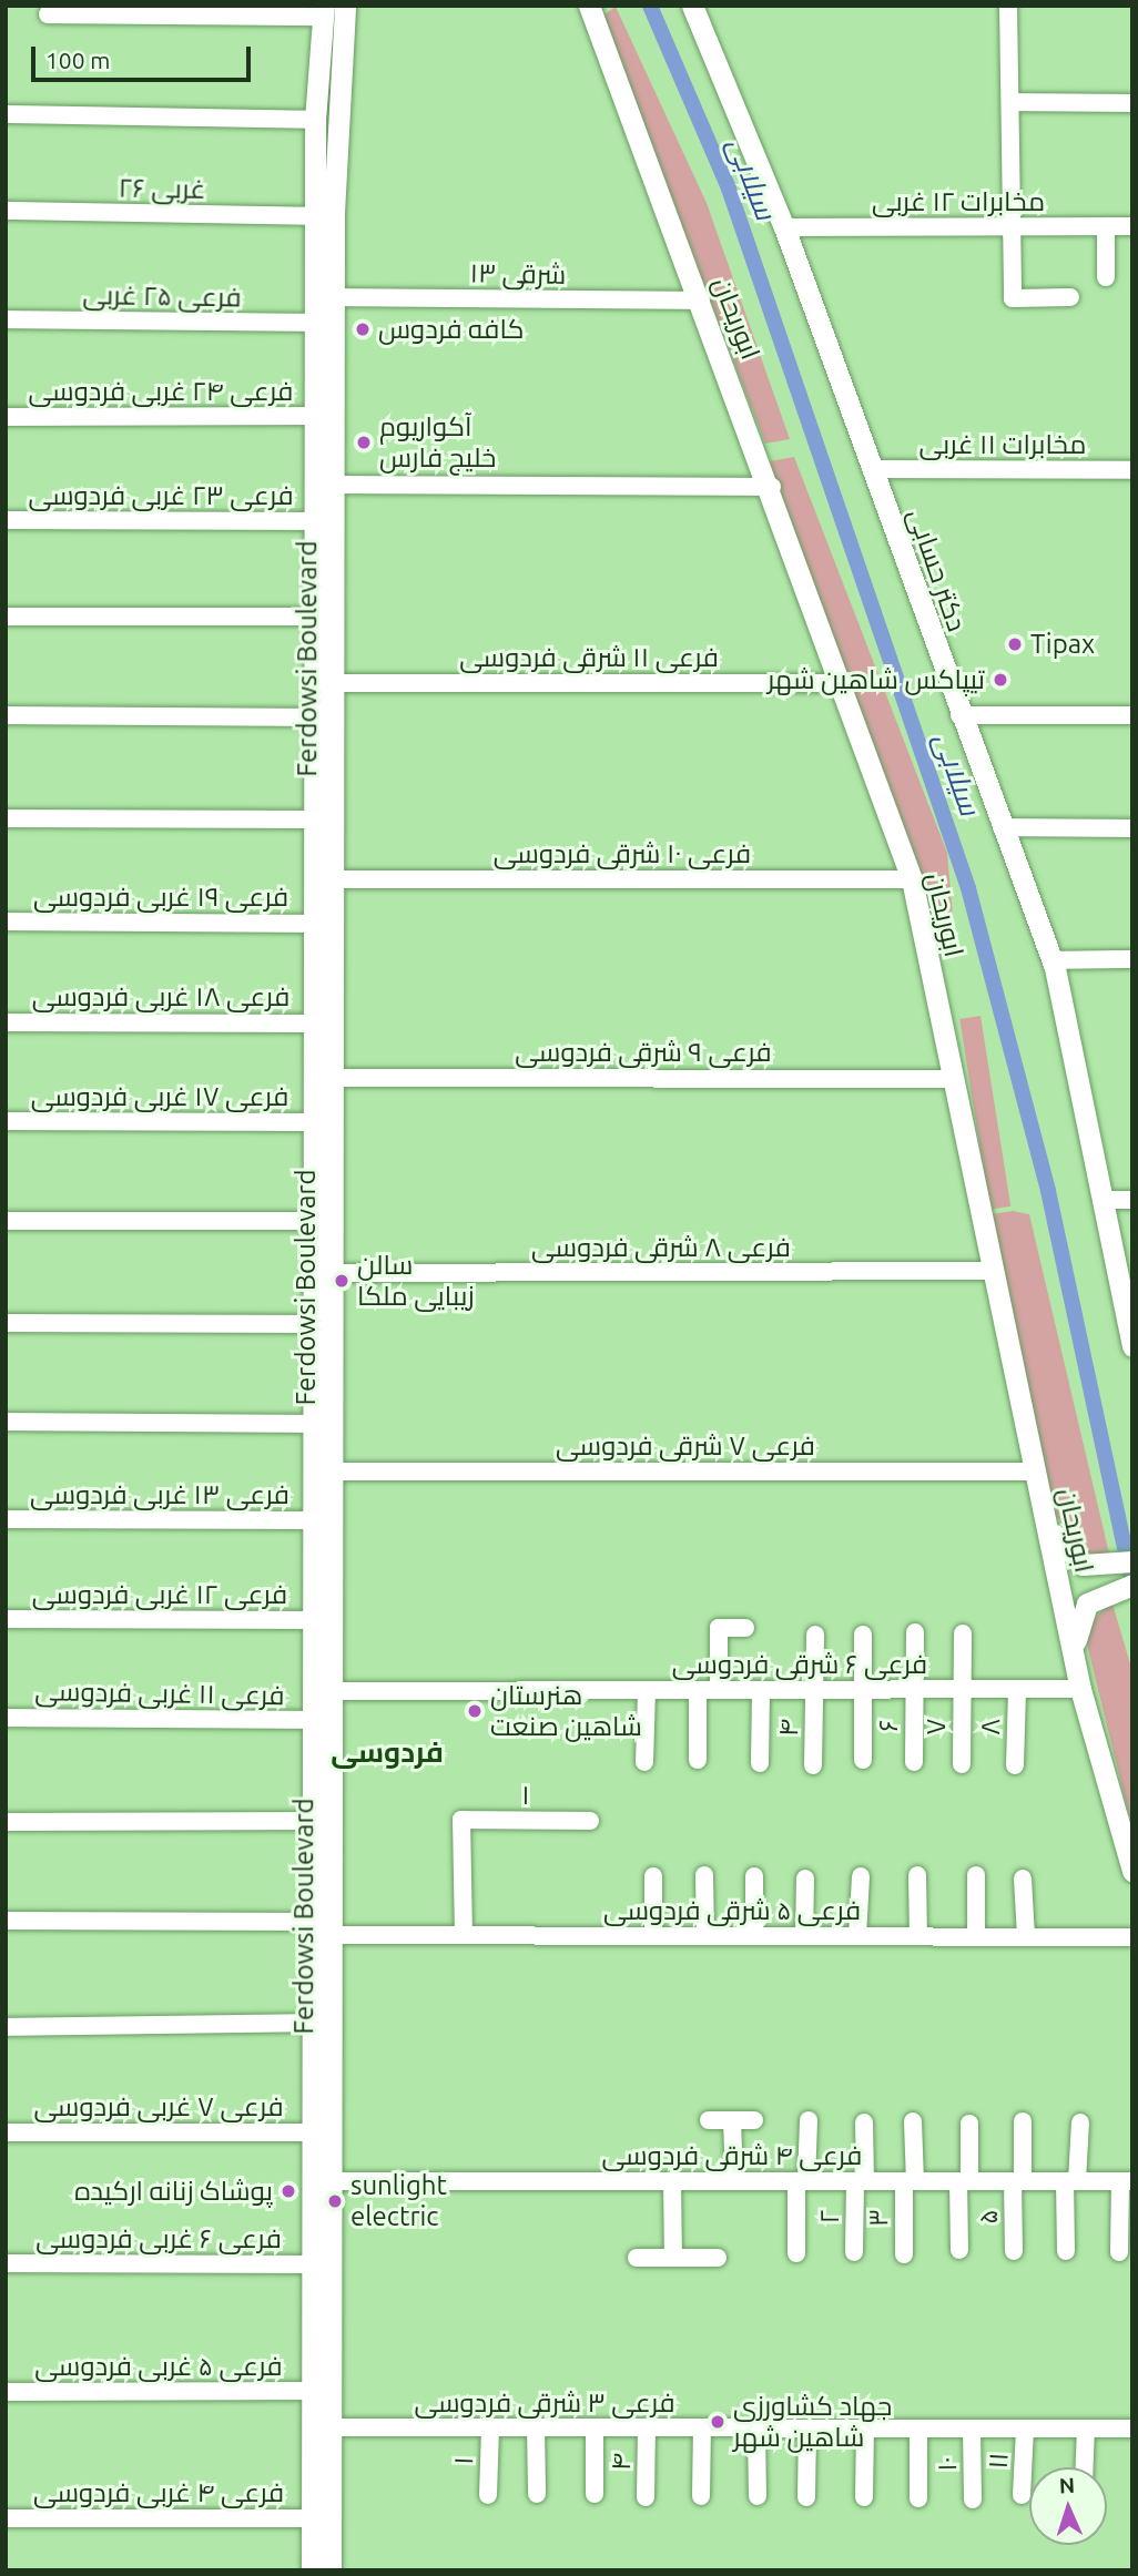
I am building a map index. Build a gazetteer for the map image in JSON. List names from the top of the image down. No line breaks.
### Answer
{"streets":{"main road":["ابوریحان","دکتر حسابی","Ferdowsi Boulevard"],"street":["۲۶ غربی","مخابرات ۱۲ غربی","۱۳ شرقی","فرعی ۲۵ غربی","فرعی ۲۴ غربی فردوسی","مخابرات ۱۱ غربی","فرعی ۲۳ غربی فردوسی","فرعی ۱۱ شرقی فردوسی","فرعی ۱۰ شرقی فردوسی","فرعی ۱۹ غربی فردوسی","فرعی ۱۸ غربی فردوسی","فرعی ۹ شرقی فردوسی","فرعی ۱۷ غربی فردوسی","فرعی ۸ شرقی فردوسی","فرعی ۷ شرقی فردوسی","فرعی ۱۳ غربی فردوسی","فرعی ۱۲ غربی فردوسی","فرعی ۶ شرقی فردوسی","فرعی ۱۱ غربی فردوسی","۶","۷","۸","۴","۱","فرعی ۵ شرقی فردوسی","فرعی ۷ غربی فردوسی","فرعی ۴ شرقی فردوسی","۲","۵","۳","فرعی ۶ غربی فردوسی","فرعی ۵ غربی فردوسی","فرعی ۳ شرقی فردوسی","۱۱","۱۰","فرعی ۴ غربی فردوسی"]},"crossings":[["۲۶ غربی","Ferdowsi Boulevard"],["مخابرات ۱۲ غربی","دکتر حسابی"],["۱۳ شرقی","ابوریحان"],["۱۳ شرقی","Ferdowsi Boulevard"],["فرعی ۲۵ غربی","Ferdowsi Boulevard"],["ابوریحان","فرعی ۱۱ شرقی فردوسی"],["ابوریحان","فرعی ۱۰ شرقی فردوسی"],["ابوریحان","فرعی ۹ شرقی فردوسی"],["ابوریحان","فرعی ۸ شرقی فردوسی"],["ابوریحان","فرعی ۷ شرقی فردوسی"],["ابوریحان","فرعی ۶ شرقی فردوسی"],["فرعی ۲۴ غربی فردوسی","Ferdowsi Boulevard"],["مخابرات ۱۱ غربی","دکتر حسابی"],["فرعی ۲۳ غربی فردوسی","Ferdowsi Boulevard"],["فرعی ۱۱ شرقی فردوسی","Ferdowsi Boulevard"],["Ferdowsi Boulevard","فرعی ۱۰ شرقی فردوسی"],["Ferdowsi Boulevard","فرعی ۱۹ غربی فردوسی"],["Ferdowsi Boulevard","فرعی ۱۸ غربی فردوسی"],["Ferdowsi Boulevard","فرعی ۹ شرقی فردوسی"],["Ferdowsi Boulevard","فرعی ۱۷ غربی فردوسی"],["Ferdowsi Boulevard","فرعی ۸ شرقی فردوسی"],["Ferdowsi Boulevard","فرعی ۷ شرقی فردوسی"],["Ferdowsi Boulevard","فرعی ۱۳ غربی فردوسی"],["Ferdowsi Boulevard","فرعی ۱۲ غربی فردوسی"],["Ferdowsi Boulevard","فرعی ۶ شرقی فردوسی"],["Ferdowsi Boulevard","فرعی ۱۱ غربی فردوسی"],["Ferdowsi Boulevard","فرعی ۵ شرقی فردوسی"],["Ferdowsi Boulevard","فرعی ۷ غربی فردوسی"],["Ferdowsi Boulevard","فرعی ۴ شرقی فردوسی"],["Ferdowsi Boulevard","فرعی ۶ غربی فردوسی"],["Ferdowsi Boulevard","فرعی ۵ غربی فردوسی"],["Ferdowsi Boulevard","فرعی ۳ شرقی فردوسی"],["Ferdowsi Boulevard","فرعی ۴ غربی فردوسی"],["فرعی ۶ شرقی فردوسی","۶"],["فرعی ۶ شرقی فردوسی","۷"],["فرعی ۶ شرقی فردوسی","۸"],["فرعی ۶ شرقی فردوسی","۴"],["۴","فرعی ۳ شرقی فردوسی"],["۱","فرعی ۵ شرقی فردوسی"],["۱","فرعی ۳ شرقی فردوسی"],["فرعی ۴ شرقی فردوسی","۲"],["فرعی ۴ شرقی فردوسی","۵"],["فرعی ۴ شرقی فردوسی","۳"],["فرعی ۳ شرقی فردوسی","۱۱"],["فرعی ۳ شرقی فردوسی","۱۰"]],"districts":["فردوسی"],"water":["سیلابی"],"places":["کافه فردوس","آکواریوم خلیج فارس","Tipax","تیپاکس شاهین شهر","سالن زیبایی ملکا","هنرستان شاهین صنعت","پوشاک زنانه ارکیده","sunlight electric","جهاد کشاورزی شاهین شهر"],"scale_bar":"100 m","north":"top"}
